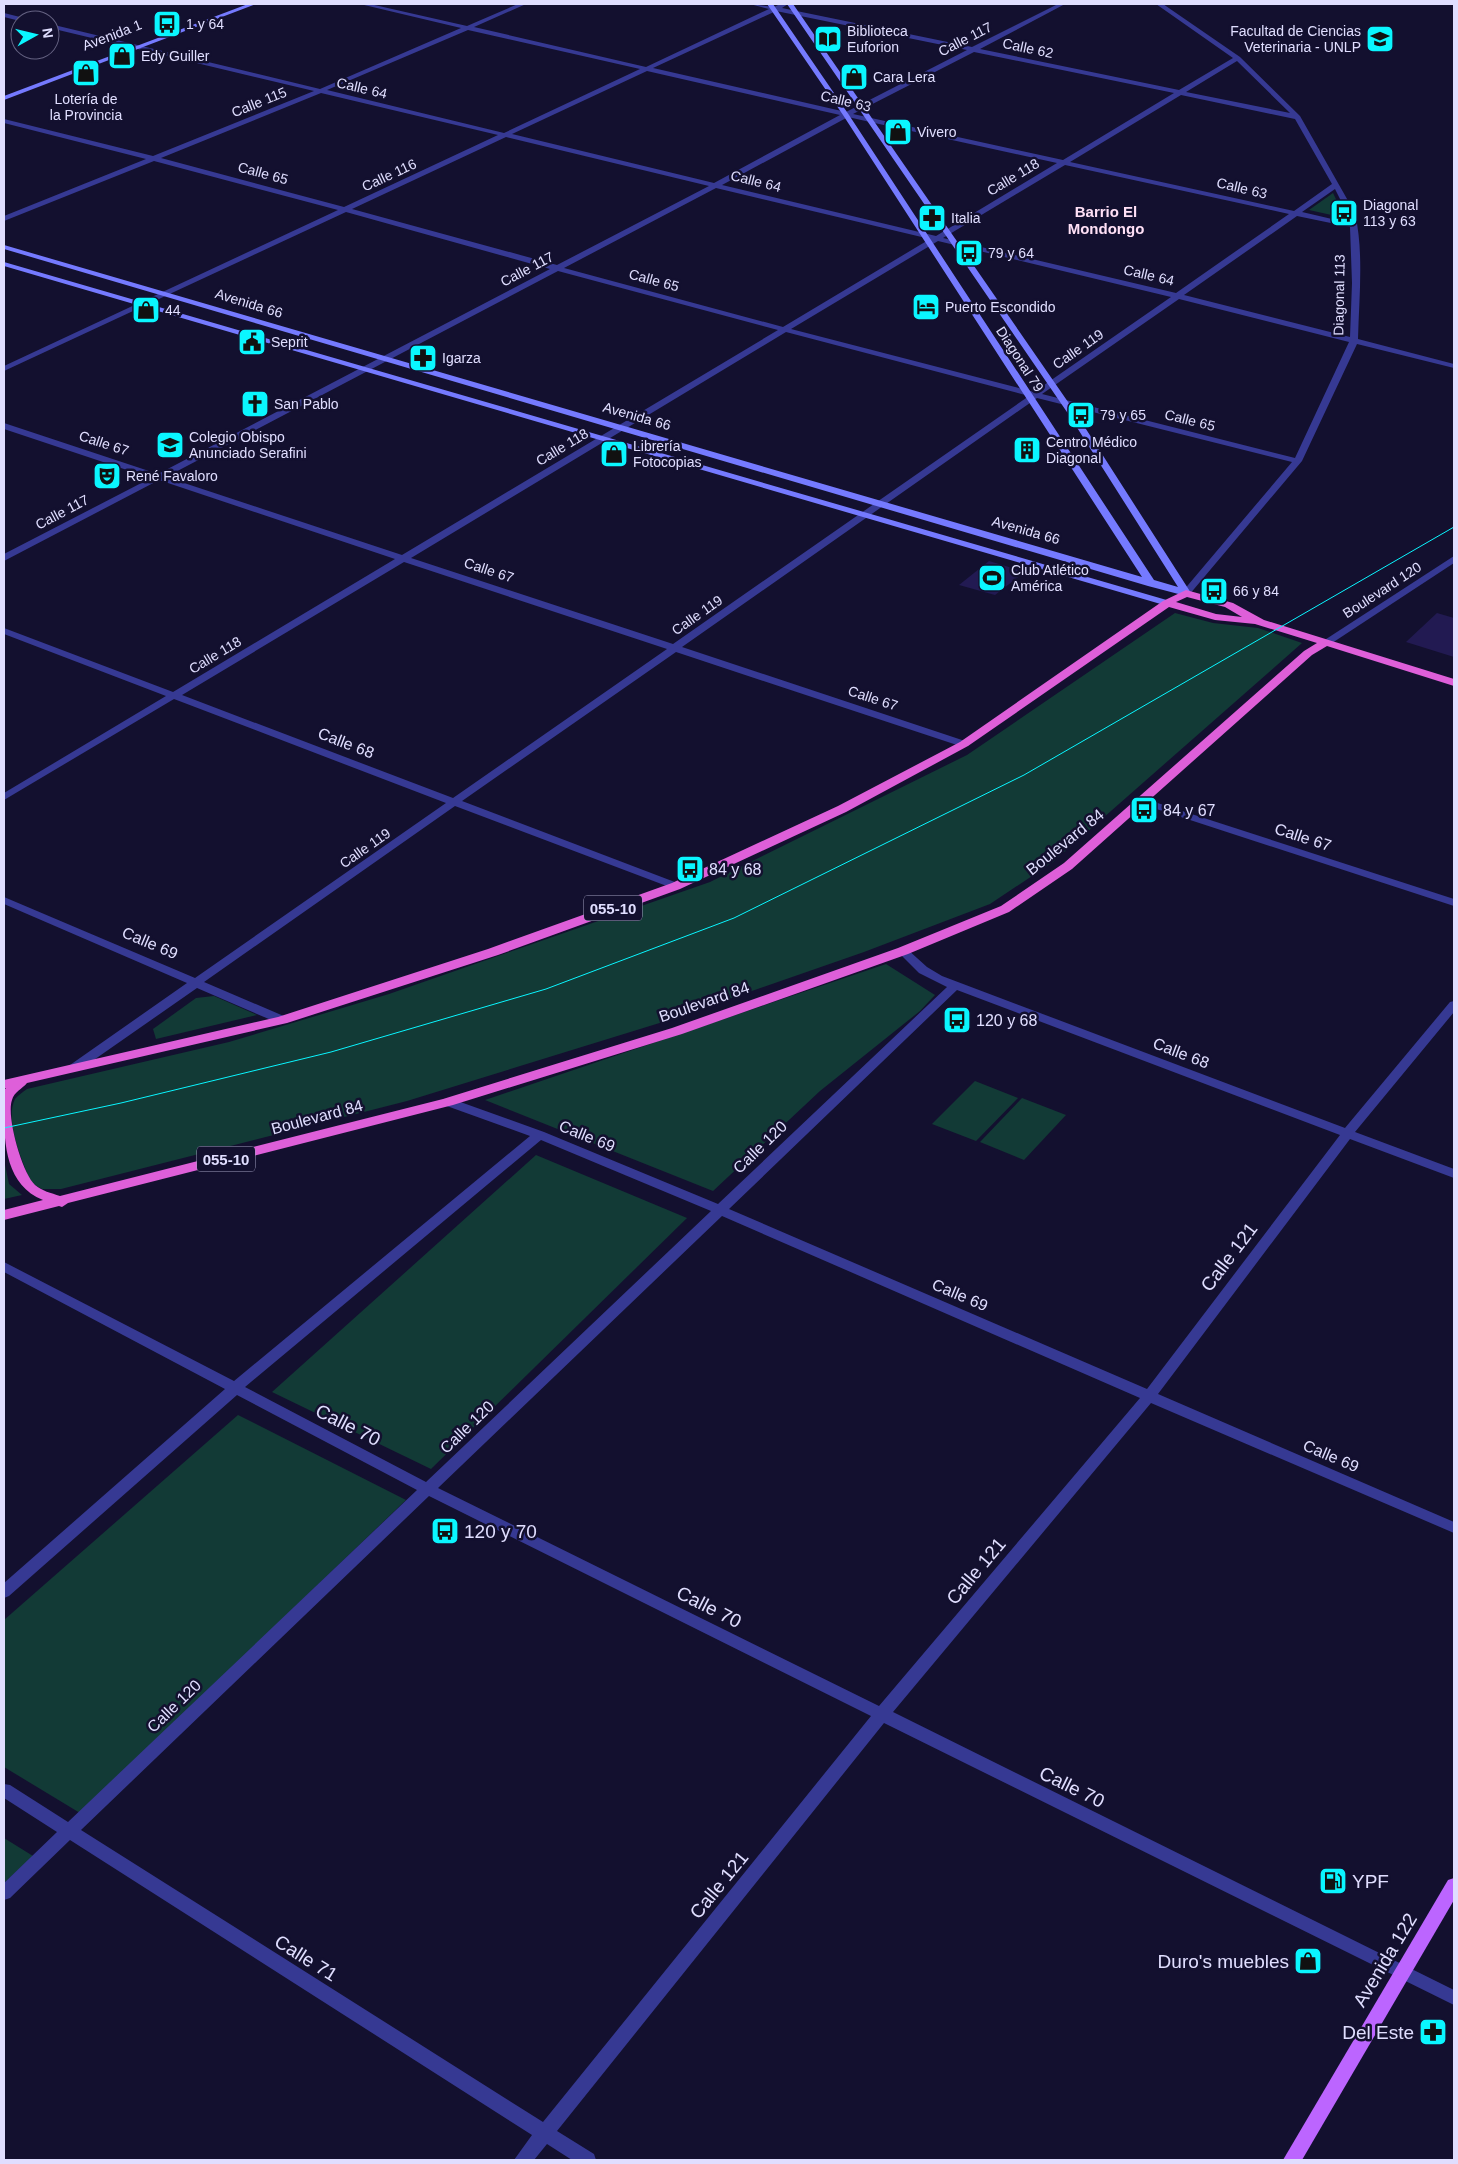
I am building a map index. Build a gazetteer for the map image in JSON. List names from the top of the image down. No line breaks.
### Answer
{"streets":{"highway":["Diagonal 113","Avenida 66","Boulevard 84","055-10"],"main road":["Avenida 1","Diagonal 79","Avenida 122"],"street":["Calle 117","Calle 62","Calle 64","Calle 63","Calle 115","Calle 65","Calle 116","Calle 118","Calle 119","Calle 67","Boulevard 120","Calle 68","Calle 69","Calle 120","Calle 121","Calle 70","Calle 71"]},"crossings":[["Avenida 1","Calle 64"],["Calle 117","Calle 62"],["Calle 117","Calle 64"],["Calle 117","Calle 63"],["Calle 117","Calle 65"],["Calle 117","Avenida 66"],["Calle 117","Diagonal 79"],["Calle 117","Calle 67"],["Calle 62","Calle 116"],["Calle 62","Calle 118"],["Calle 62","Diagonal 113"],["Calle 62","Diagonal 79"],["Calle 64","Calle 115"],["Calle 64","Calle 116"],["Calle 64","Calle 118"],["Calle 64","Diagonal 113"],["Calle 64","Calle 119"],["Calle 64","Diagonal 79"],["Calle 63","Calle 115"],["Calle 63","Calle 116"],["Calle 63","Calle 118"],["Calle 63","Diagonal 113"],["Calle 63","Calle 119"],["Calle 63","Diagonal 79"],["Calle 115","Calle 65"],["Calle 65","Calle 116"],["Calle 65","Calle 118"],["Calle 65","Diagonal 113"],["Calle 65","Calle 119"],["Calle 65","Diagonal 79"],["Calle 116","Avenida 66"],["Calle 116","Diagonal 79"],["Calle 118","Diagonal 113"],["Calle 118","Avenida 66"],["Calle 118","Diagonal 79"],["Calle 118","Calle 67"],["Calle 118","Calle 68"],["Diagonal 113","Avenida 66"],["Diagonal 113","Calle 119"],["Diagonal 113","Diagonal 79"],["Diagonal 113","055-10"],["Avenida 66","Calle 119"],["Avenida 66","Diagonal 79"],["Avenida 66","Boulevard 120"],["Avenida 66","Boulevard 84"],["Avenida 66","055-10"],["Calle 119","Diagonal 79"],["Calle 119","Calle 67"],["Calle 119","Calle 68"],["Calle 119","055-10"],["Calle 119","Calle 69"],["Diagonal 79","055-10"],["Calle 67","Boulevard 84"],["Calle 67","055-10"],["Boulevard 120","Boulevard 84"],["Calle 68","Boulevard 84"],["Calle 68","055-10"],["Calle 68","Calle 120"],["Calle 68","Calle 121"],["Boulevard 84","Calle 69"],["055-10","Calle 69"],["Calle 69","Calle 120"],["Calle 69","Calle 121"],["Calle 120","Calle 70"],["Calle 120","Calle 71"],["Calle 121","Calle 70"],["Calle 121","Calle 71"],["Calle 70","Avenida 122"]],"districts":["Barrio El Mondongo"],"places":{"bus stop":["1 y 64","Diagonal 113 y 63","79 y 64","79 y 65","66 y 84","84 y 67","84 y 68","120 y 68","120 y 70"],"library":["Biblioteca Euforion"],"school or university":["Facultad de Ciencias Veterinaria - UNLP","Colegio Obispo Anunciado Serafini"],"shop":["Edy Guiller","Lotería de la Provincia","Cara Lera","Vivero","44","Librería Fotocopias","Duro's muebles"],"pharmacy":["Italia","Igarza","Del Este"],"hotel":["Puerto Escondido"],"public building":["Seprit"],"church":["San Pablo"],"building":["Centro Médico Diagonal"],"theatre":["René Favaloro"],"sports":["Club Atlético América"],"fuel station":["YPF"]},"north":"right"}
